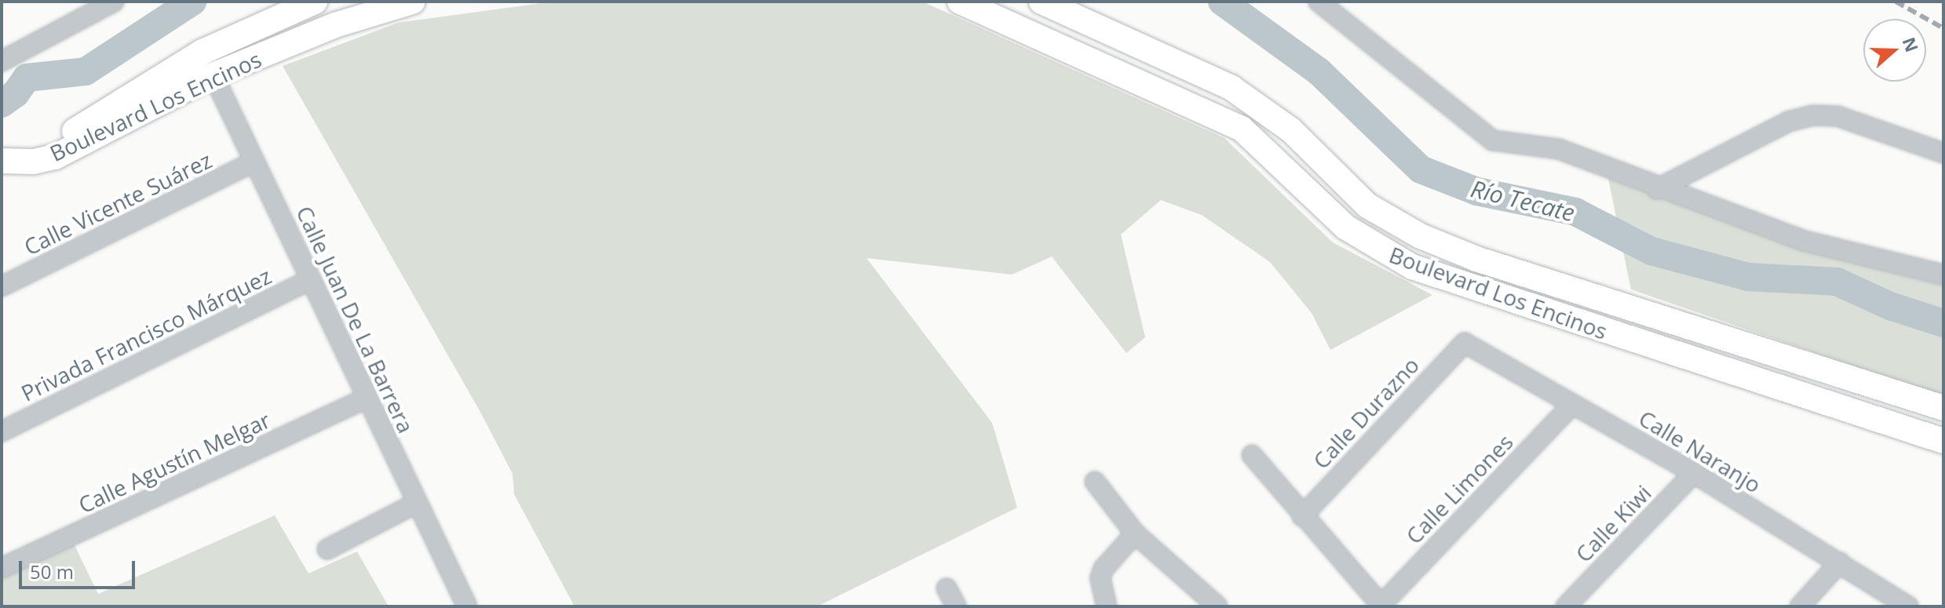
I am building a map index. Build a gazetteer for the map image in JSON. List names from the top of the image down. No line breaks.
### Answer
{"streets":{"main road":["Boulevard Los Encinos"],"street":["Calle Vicente Suárez","Calle Juan De La Barrera","Privada Francisco Márquez","Calle Durazno","Calle Naranjo","Calle Agustín Melgar","Calle Limones","Calle Kiwi"]},"crossings":[["Boulevard Los Encinos","Calle Juan De La Barrera"],["Calle Vicente Suárez","Calle Juan De La Barrera"],["Calle Juan De La Barrera","Privada Francisco Márquez"],["Calle Juan De La Barrera","Calle Agustín Melgar"],["Calle Durazno","Calle Naranjo"],["Calle Naranjo","Calle Limones"],["Calle Naranjo","Calle Kiwi"]],"water":["Río Tecate"],"scale_bar":"50 m","north":"right"}
